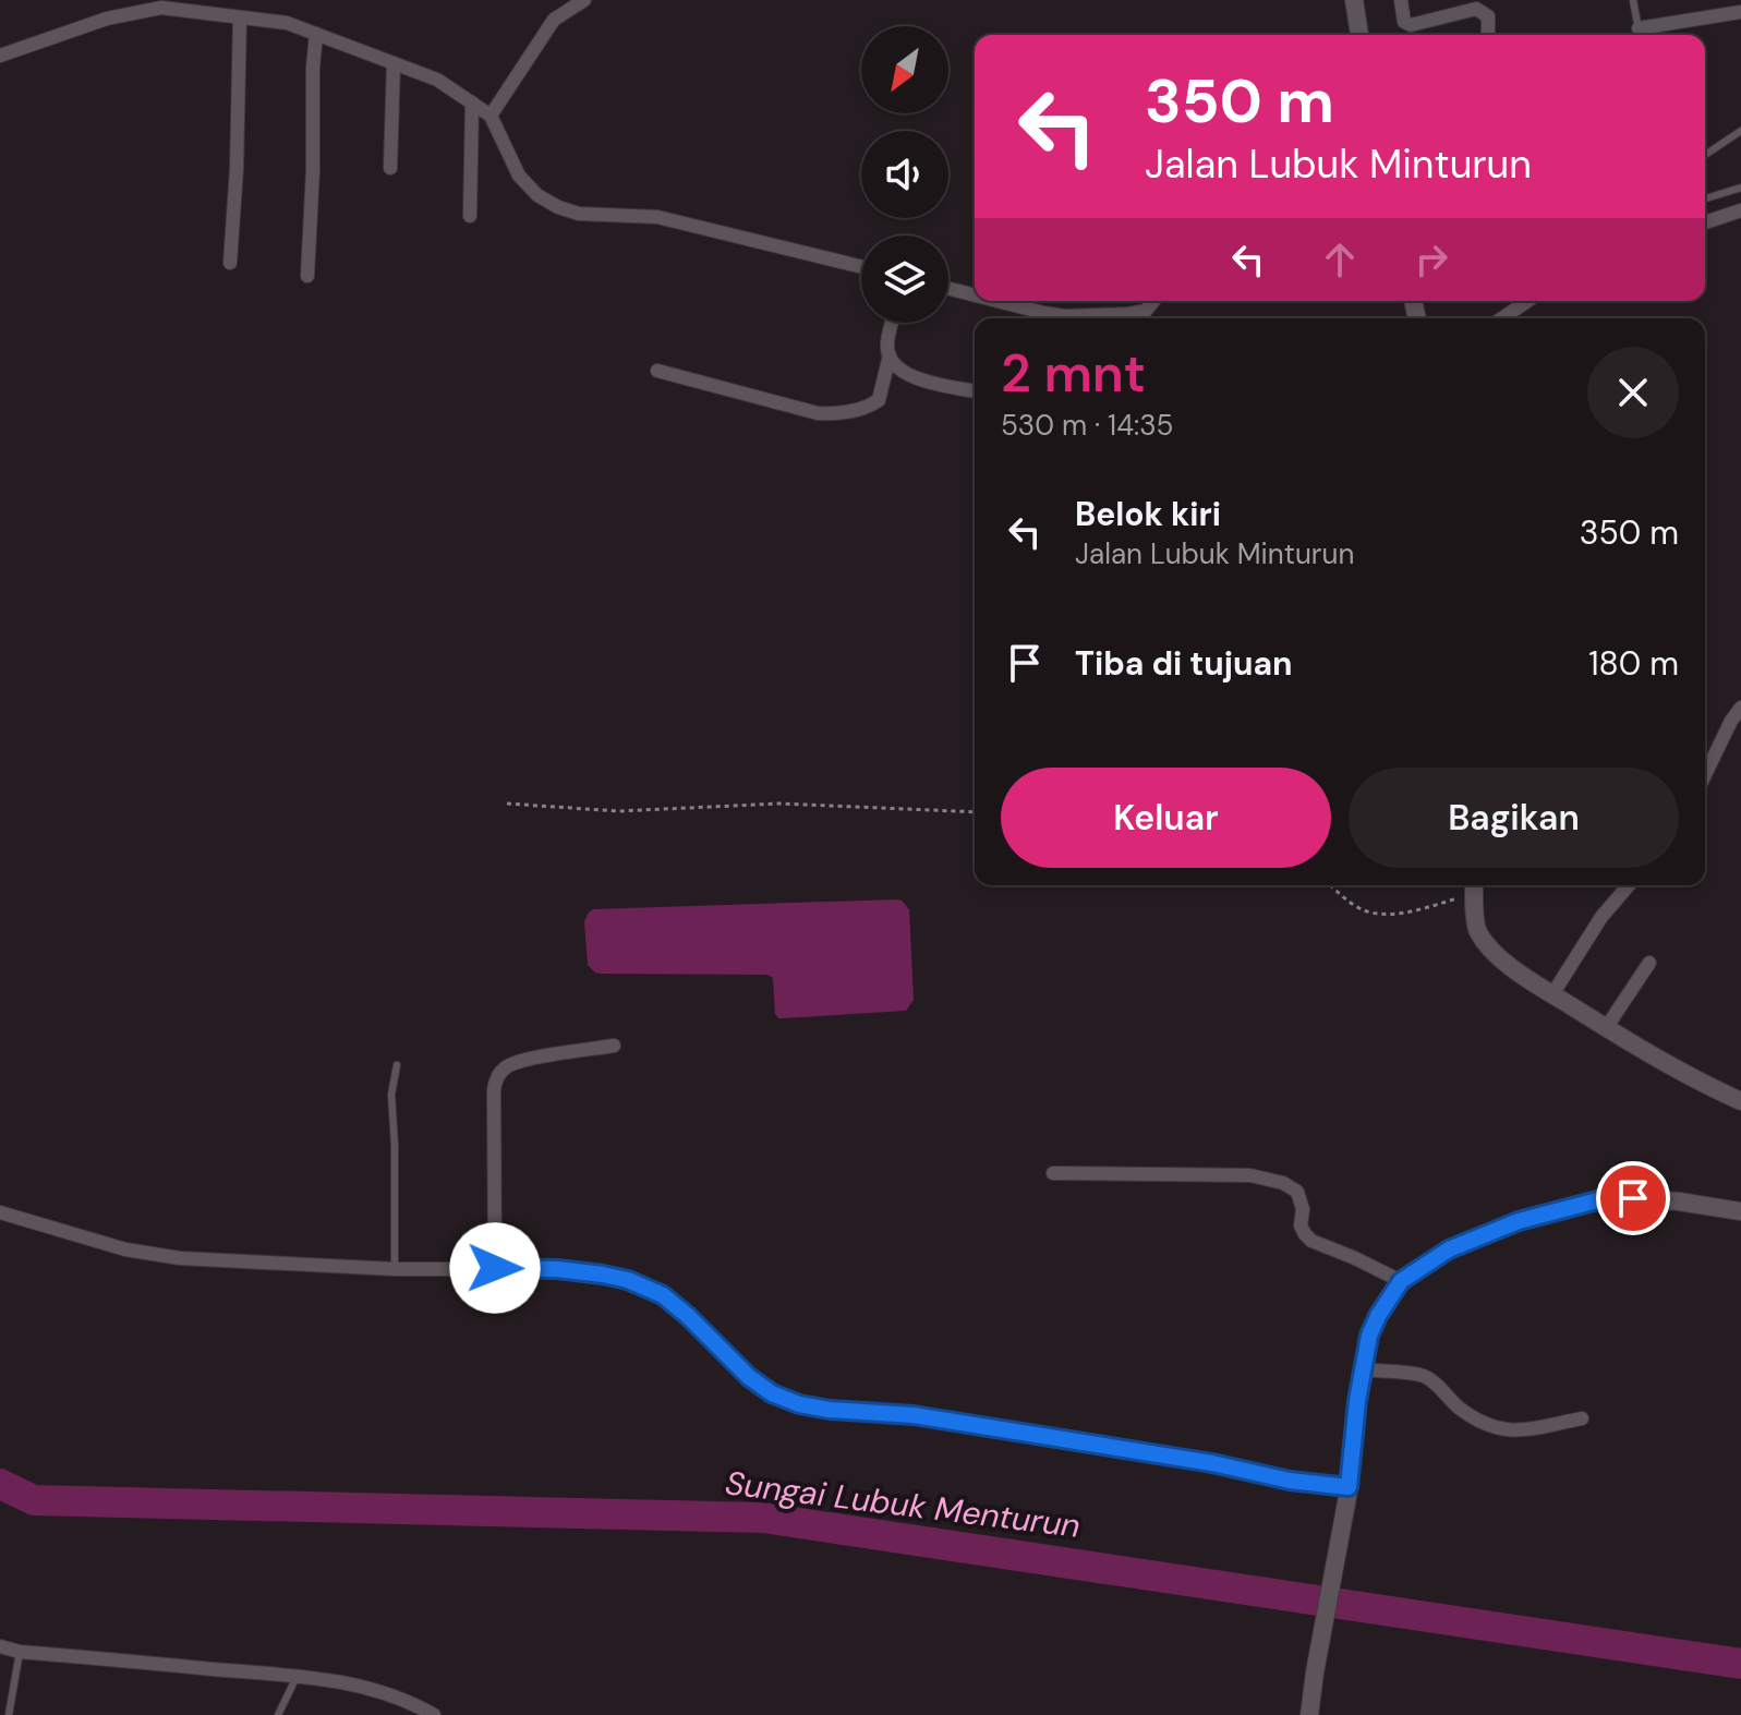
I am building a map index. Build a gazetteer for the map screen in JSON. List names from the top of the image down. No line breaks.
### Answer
{"water":["Sungai Lubuk Menturun"],"north":"bottom left","page":{"turn":["350 m","Jalan Lubuk Minturun"],"heading":["2 mnt","530 m · 14:35"],"list":[{"name":"Belok kiri","note":"Jalan Lubuk Minturun","value":"350 m"},{"name":"Tiba di tujuan","value":"180 m"}],"buttons":["Keluar","Bagikan"]}}
